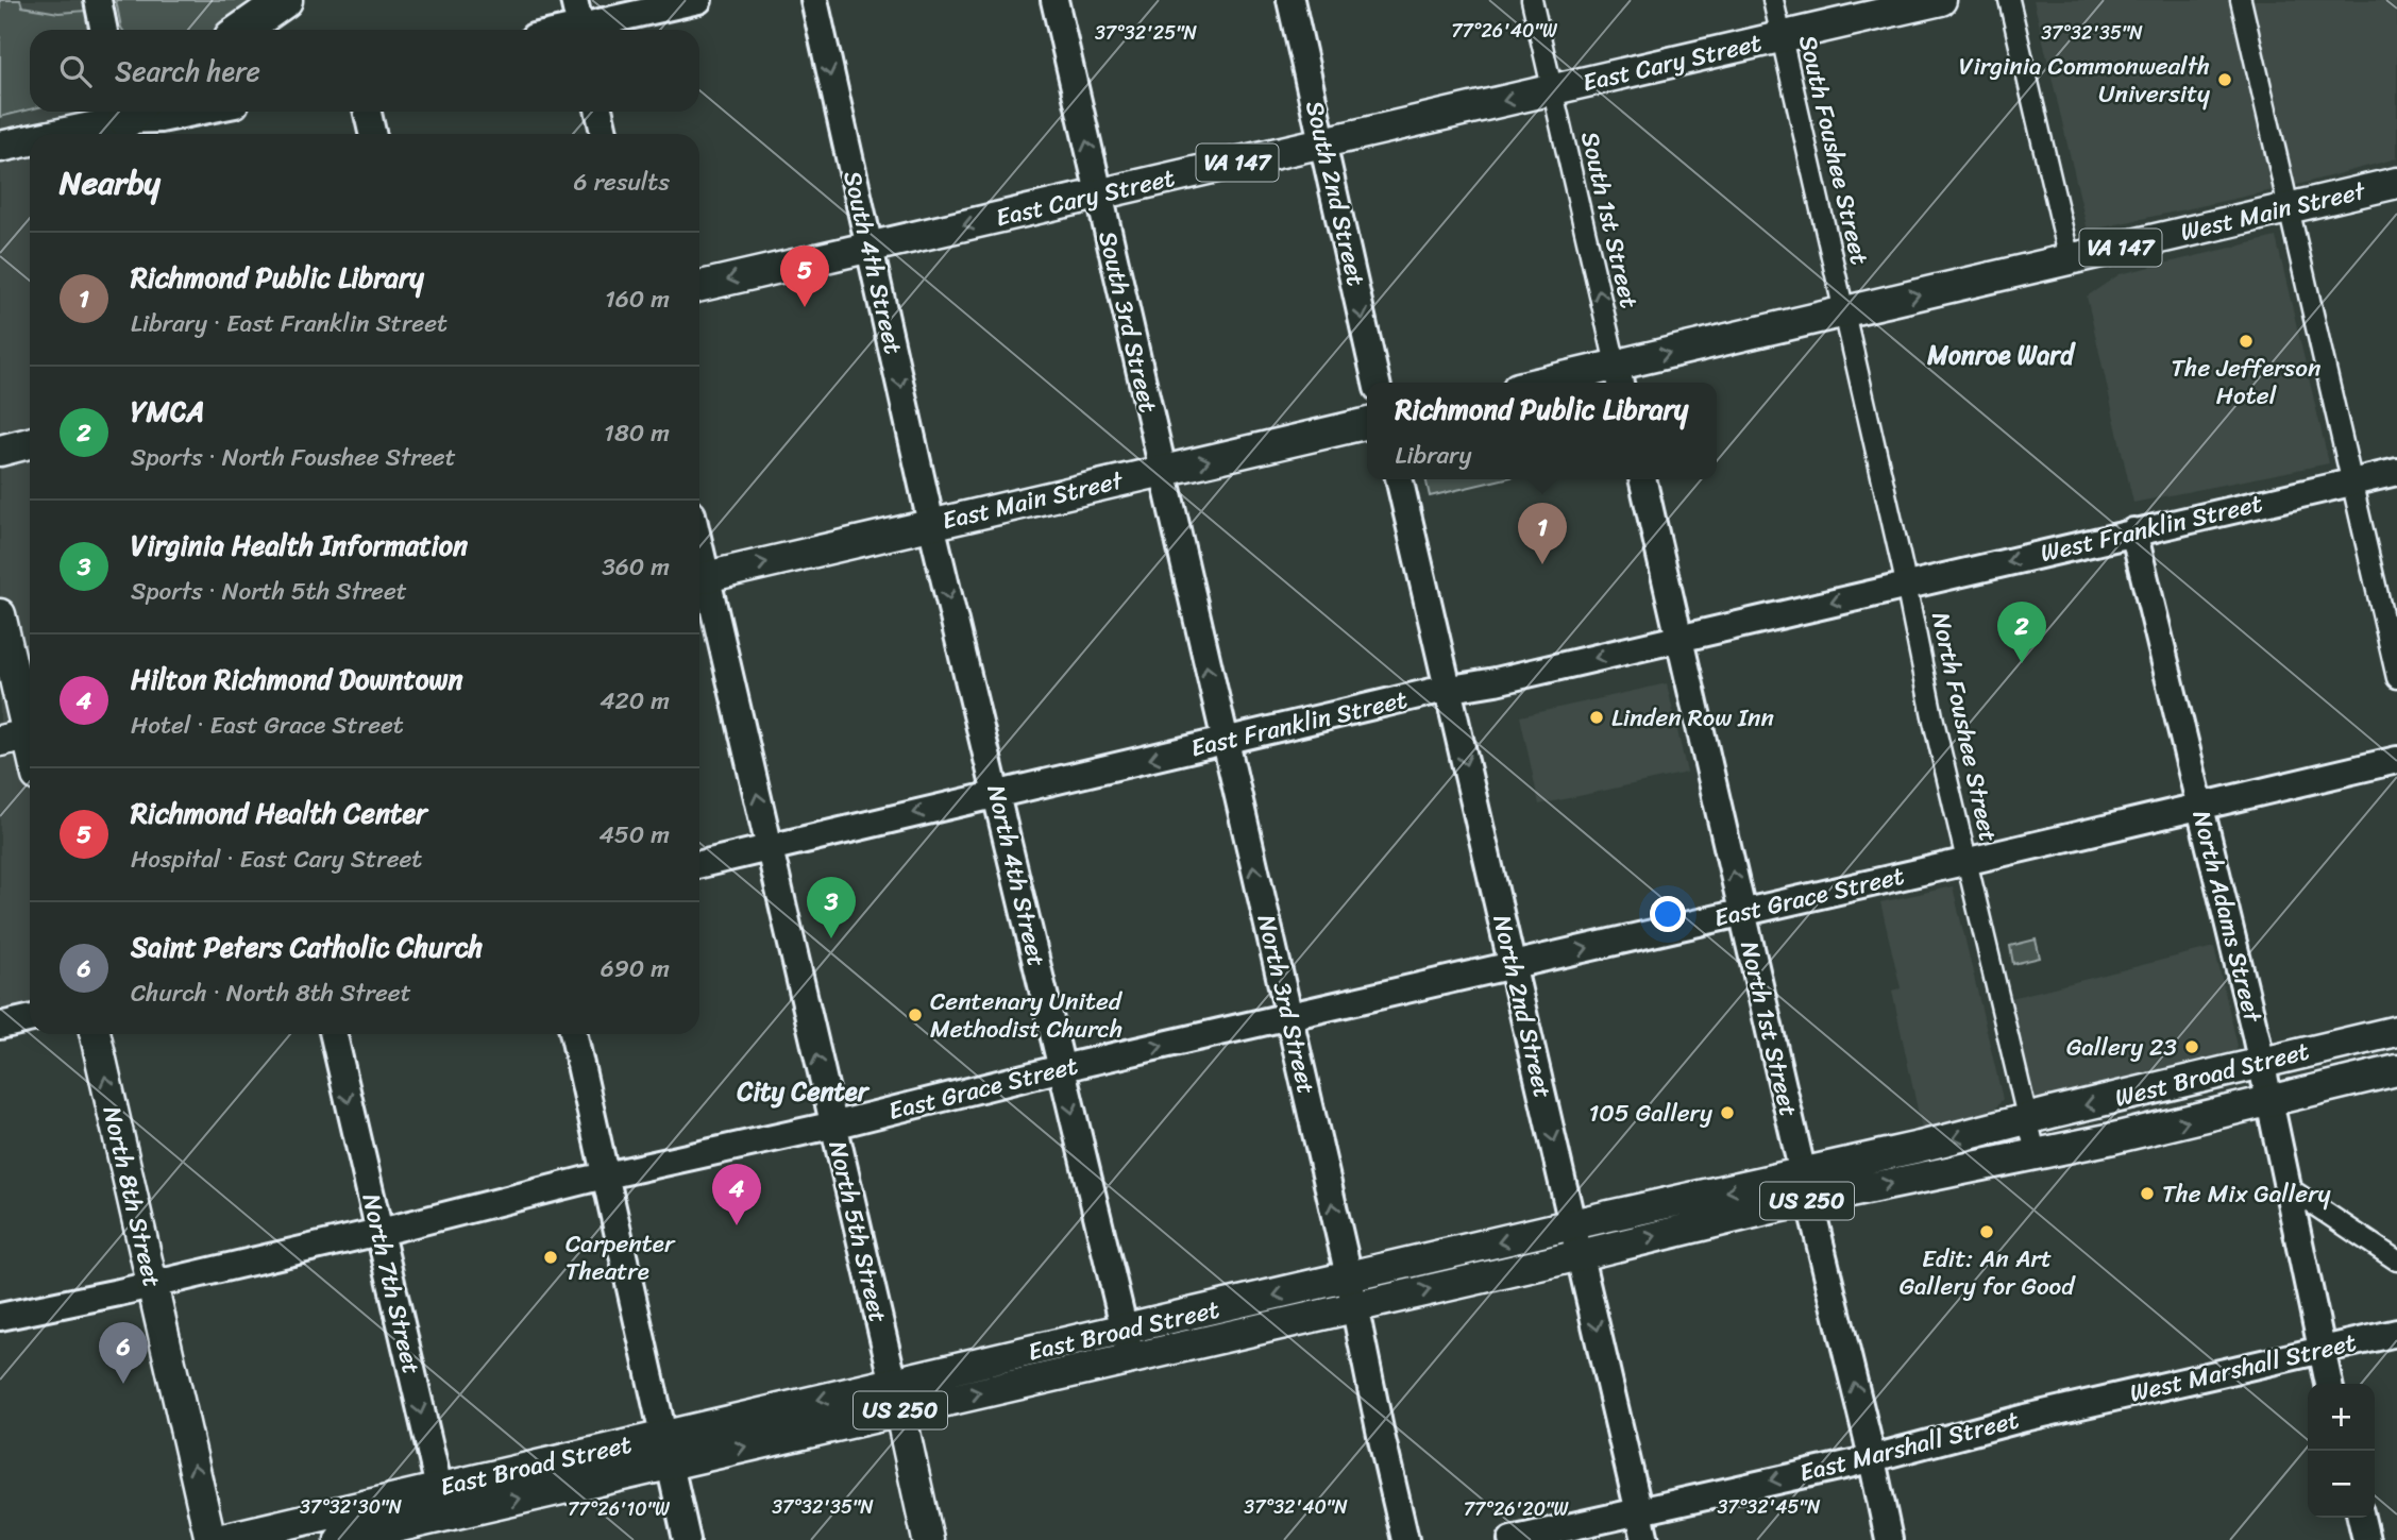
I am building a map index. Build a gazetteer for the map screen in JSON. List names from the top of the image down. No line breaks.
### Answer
{"streets":{"main road":["East Cary Street","VA 147","West Main Street","East Main Street","West Broad Street","North 8th Street","US 250","North 5th Street","East Broad Street"],"street":["South Foushee Street","South 2nd Street","South 1st Street","South 4th Street","South 3rd Street","West Franklin Street","East Franklin Street","North Foushee Street","North 4th Street","East Grace Street","North Adams Street","North 3rd Street","North 2nd Street","North 1st Street","North 7th Street","West Marshall Street","East Marshall Street"]},"crossings":[["East Cary Street","South Foushee Street"],["East Cary Street","VA 147"],["East Cary Street","South 2nd Street"],["East Cary Street","South 1st Street"],["East Cary Street","South 4th Street"],["East Cary Street","South 3rd Street"],["South Foushee Street","VA 147"],["South Foushee Street","West Main Street"],["South Foushee Street","North Foushee Street"],["VA 147","West Main Street"],["VA 147","South 1st Street"],["VA 147","North Foushee Street"],["West Main Street","North Foushee Street"],["South 4th Street","East Main Street"],["South 4th Street","North 4th Street"],["South 3rd Street","East Main Street"],["South 3rd Street","North 3rd Street"],["East Main Street","North 4th Street"],["East Main Street","North 3rd Street"],["East Main Street","North 5th Street"],["West Franklin Street","East Franklin Street"],["West Franklin Street","North Foushee Street"],["West Franklin Street","North Adams Street"],["East Franklin Street","North Foushee Street"],["East Franklin Street","North 4th Street"],["East Franklin Street","North 3rd Street"],["East Franklin Street","North 2nd Street"],["East Franklin Street","North 1st Street"],["East Franklin Street","North 5th Street"],["North Foushee Street","East Grace Street"],["North Foushee Street","West Broad Street"],["North Foushee Street","East Broad Street"],["North 4th Street","East Grace Street"],["North 4th Street","East Broad Street"],["East Grace Street","North Adams Street"],["East Grace Street","North 3rd Street"],["East Grace Street","North 2nd Street"],["East Grace Street","North 1st Street"],["East Grace Street","North 8th Street"],["East Grace Street","North 5th Street"],["East Grace Street","North 7th Street"],["North Adams Street","West Broad Street"],["North Adams Street","West Marshall Street"],["North 3rd Street","East Broad Street"],["North 2nd Street","East Broad Street"],["North 2nd Street","East Marshall Street"],["North 1st Street","East Broad Street"],["North 1st Street","East Marshall Street"],["West Broad Street","East Broad Street"],["North 5th Street","East Broad Street"],["North 7th Street","East Broad Street"],["West Marshall Street","East Marshall Street"]],"one_way":["East Cary Street","South 2nd Street","West Main Street","South 1st Street","South 4th Street","South 3rd Street","East Main Street","West Franklin Street","East Franklin Street","North 4th Street","North 3rd Street","North 2nd Street","North 1st Street","North 8th Street","North 5th Street","East Marshall Street"],"districts":["Monroe Ward","City Center"],"places":["Virginia Commonwealth University","The Jefferson Hotel","Linden Row Inn","Centenary United Methodist Church","Gallery 23","105 Gallery","The Mix Gallery","Edit: An Art Gallery for Good","Carpenter Theatre"],"page":{"search":"Search here","heading":["Nearby","6 results"],"list":[{"mark":"1","name":"Richmond Public Library","note":"Library · East Franklin Street","value":"160 m"},{"mark":"2","name":"YMCA","note":"Sports · North Foushee Street","value":"180 m"},{"mark":"3","name":"Virginia Health Information","note":"Sports · North 5th Street","value":"360 m"},{"mark":"4","name":"Hilton Richmond Downtown","note":"Hotel · East Grace Street","value":"420 m"},{"mark":"5","name":"Richmond Health Center","note":"Hospital · East Cary Street","value":"450 m"},{"mark":"6","name":"Saint Peters Catholic Church","note":"Church · North 8th Street","value":"690 m"}],"pins":["5","1","2","3","4","6"],"popup":["Richmond Public Library","Library"],"map_buttons":["+","−"]},"coordinates":["77°26'40\"W","37°32'25\"N","37°32'35\"N","37°32'30\"N","37°32'40\"N","37°32'45\"N","77°26'10\"W","77°26'20\"W"]}
